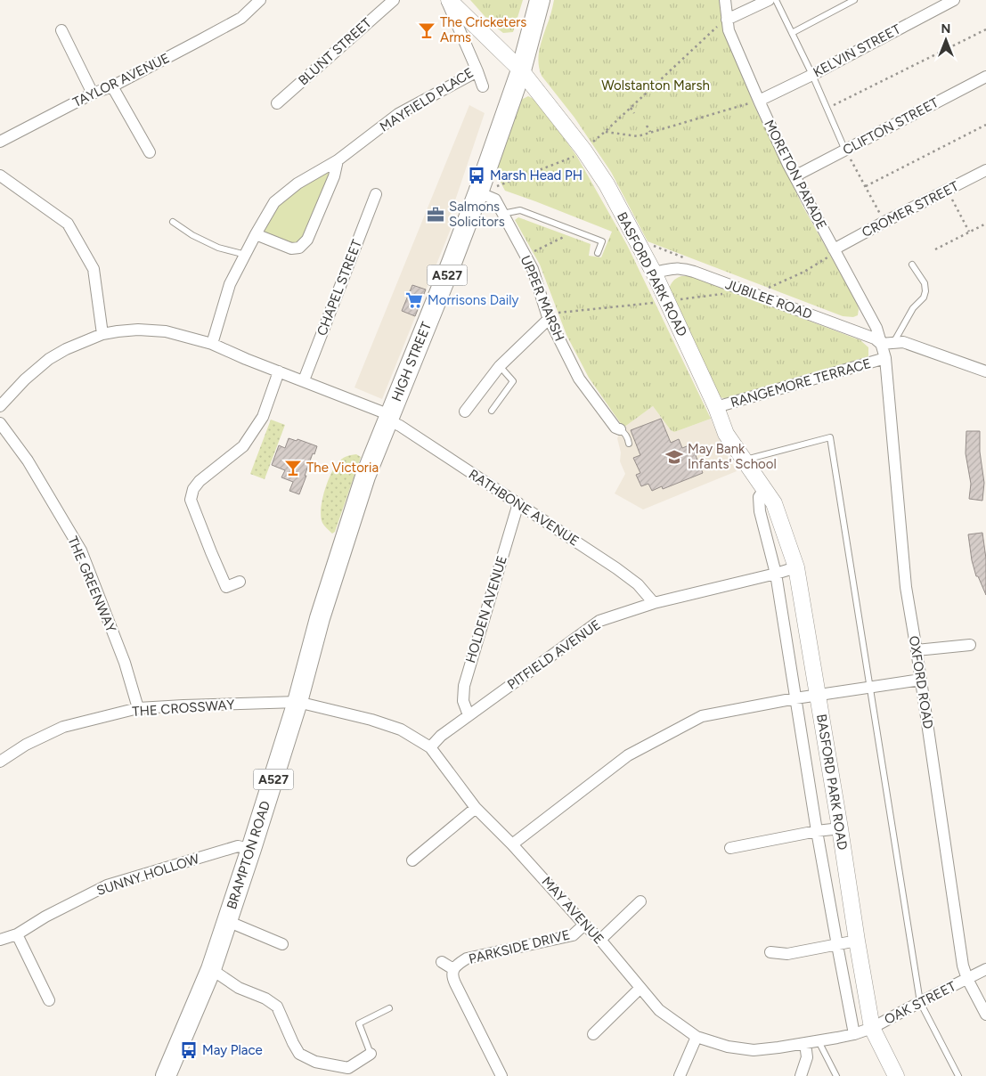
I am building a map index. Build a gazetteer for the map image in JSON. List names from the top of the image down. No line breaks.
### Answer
{"streets":{"highway":["A527","HIGH STREET","BRAMPTON ROAD"],"main road":["BASFORD PARK ROAD"],"street":["KELVIN STREET","BLUNT STREET","TAYLOR AVENUE","MAYFIELD PLACE","CLIFTON STREET","MORETON PARADE","CROMER STREET","CHAPEL STREET","UPPER MARSH","JUBILEE ROAD","RANGEMORE TERRACE","RATHBONE AVENUE","THE GREENWAY","HOLDEN AVENUE","PITFIELD AVENUE","OXFORD ROAD","THE CROSSWAY","SUNNY HOLLOW","MAY AVENUE","PARKSIDE DRIVE","OAK STREET"]},"crossings":[["KELVIN STREET","MORETON PARADE"],["MAYFIELD PLACE","BASFORD PARK ROAD"],["MAYFIELD PLACE","RATHBONE AVENUE"],["CLIFTON STREET","MORETON PARADE"],["MORETON PARADE","CROMER STREET"],["MORETON PARADE","JUBILEE ROAD"],["MORETON PARADE","OXFORD ROAD"],["BASFORD PARK ROAD","A527"],["BASFORD PARK ROAD","JUBILEE ROAD"],["BASFORD PARK ROAD","HIGH STREET"],["BASFORD PARK ROAD","RANGEMORE TERRACE"],["BASFORD PARK ROAD","PITFIELD AVENUE"],["BASFORD PARK ROAD","MAY AVENUE"],["BASFORD PARK ROAD","OAK STREET"],["A527","HIGH STREET"],["CHAPEL STREET","RATHBONE AVENUE"],["UPPER MARSH","HIGH STREET"],["JUBILEE ROAD","OXFORD ROAD"],["HIGH STREET","RATHBONE AVENUE"],["HIGH STREET","BRAMPTON ROAD"],["RANGEMORE TERRACE","OXFORD ROAD"],["RATHBONE AVENUE","HOLDEN AVENUE"],["RATHBONE AVENUE","PITFIELD AVENUE"],["THE GREENWAY","THE CROSSWAY"],["HOLDEN AVENUE","PITFIELD AVENUE"],["PITFIELD AVENUE","MAY AVENUE"],["OXFORD ROAD","OAK STREET"],["THE CROSSWAY","BRAMPTON ROAD"],["THE CROSSWAY","MAY AVENUE"],["BRAMPTON ROAD","SUNNY HOLLOW"],["BRAMPTON ROAD","MAY AVENUE"],["MAY AVENUE","PARKSIDE DRIVE"],["MAY AVENUE","OAK STREET"]],"parks":["Wolstanton Marsh"],"places":{"bar":["The Cricketers Arms","The Victoria"],"bus stop":["Marsh Head PH","May Place"],"office":["Salmons Solicitors"],"supermarket":["Morrisons Daily"],"school or university":["May Bank Infants' School"]},"north":"top"}
